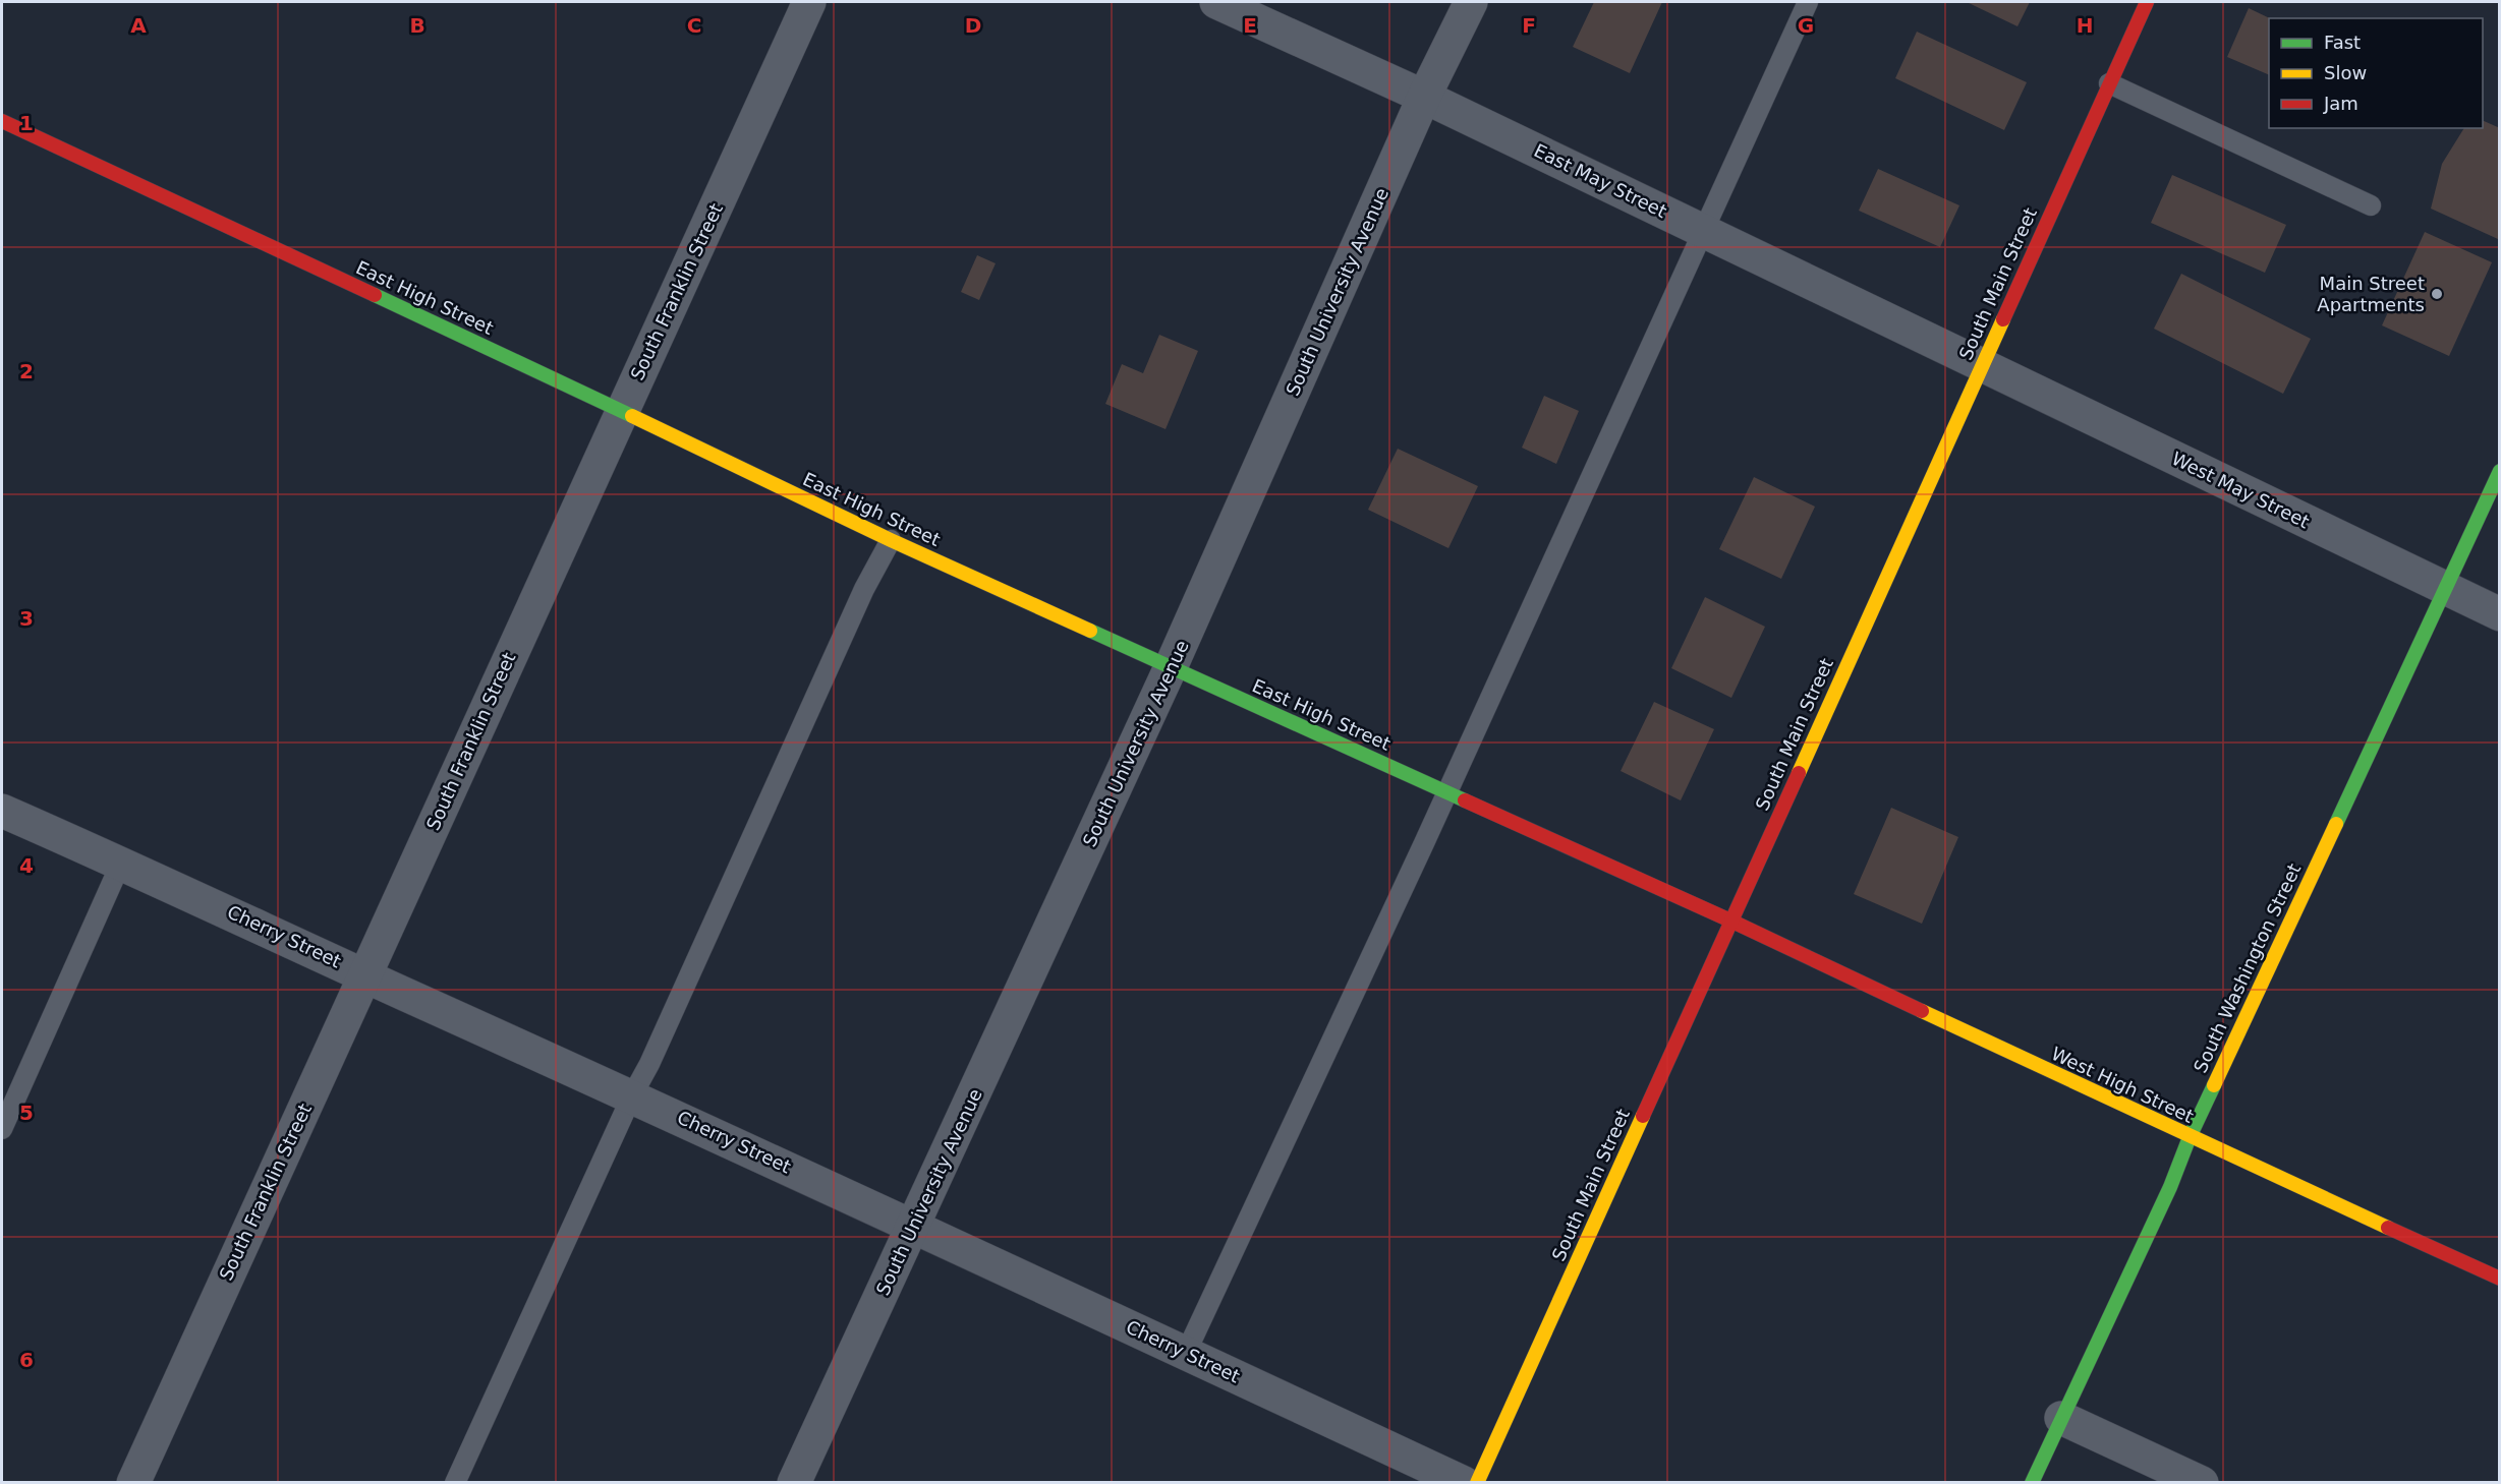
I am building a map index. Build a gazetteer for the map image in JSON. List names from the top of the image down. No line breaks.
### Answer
{"streets":{"main road":["South Main Street","East High Street","South Washington Street","West High Street"],"street":["East May Street","South Franklin Street","South University Avenue","West May Street","Cherry Street"]},"crossings":[["East May Street","South Main Street"],["East May Street","South University Avenue"],["East May Street","West May Street"],["South Main Street","East High Street"],["South Main Street","West May Street"],["South Main Street","West High Street"],["South Franklin Street","East High Street"],["South Franklin Street","Cherry Street"],["South University Avenue","East High Street"],["South University Avenue","Cherry Street"],["East High Street","West High Street"],["West May Street","South Washington Street"],["South Washington Street","West High Street"]],"places":["Main Street Apartments"],"legend":["Fast","Slow","Jam"],"grid":{"columns":["A","B","C","D","E","F","G","H"],"rows":["1","2","3","4","5","6"]}}
